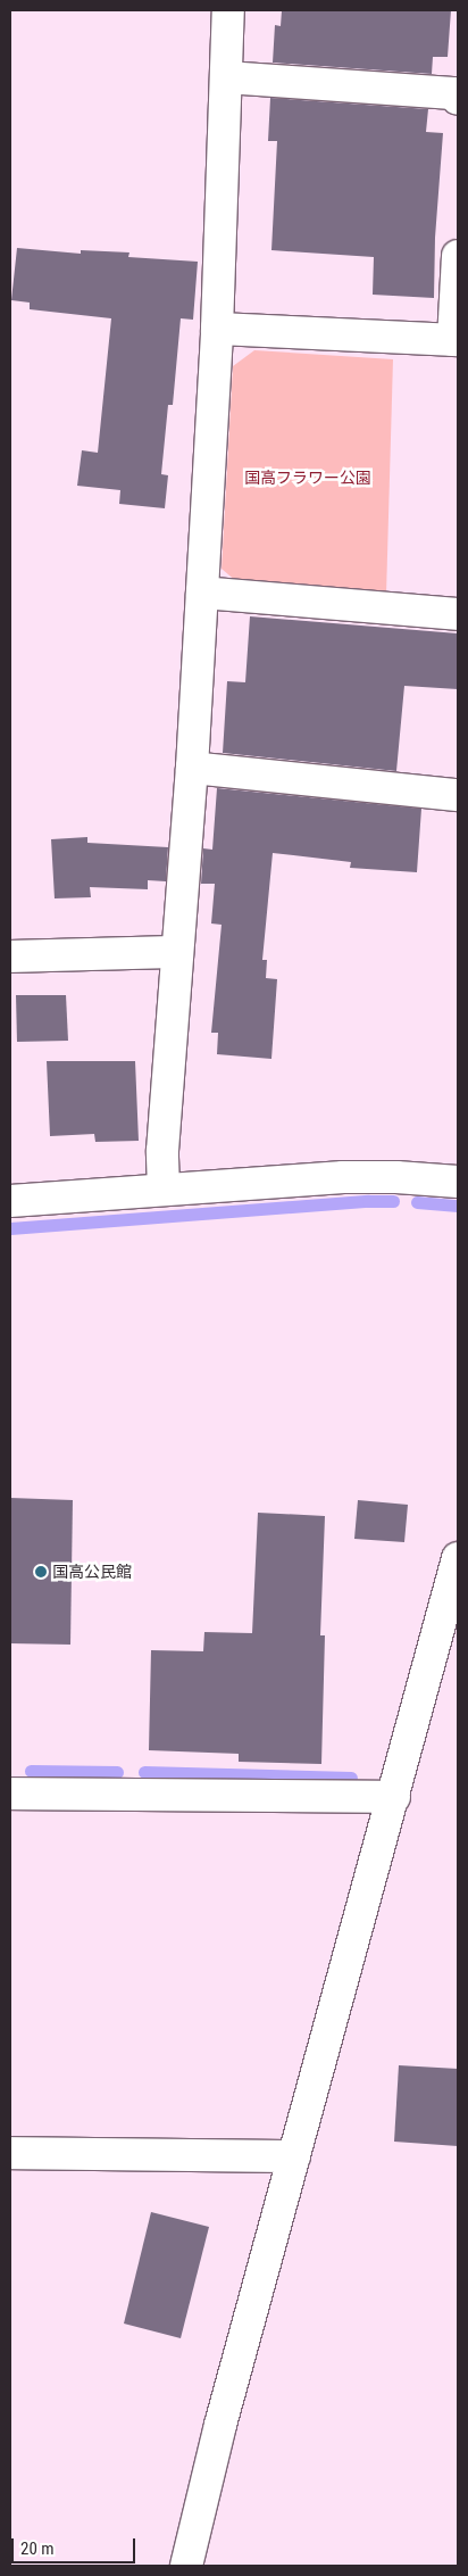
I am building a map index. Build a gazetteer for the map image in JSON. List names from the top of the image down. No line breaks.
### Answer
{"parks":["国高フラワー公園"],"places":["国高公民館"],"scale_bar":"20 m"}
